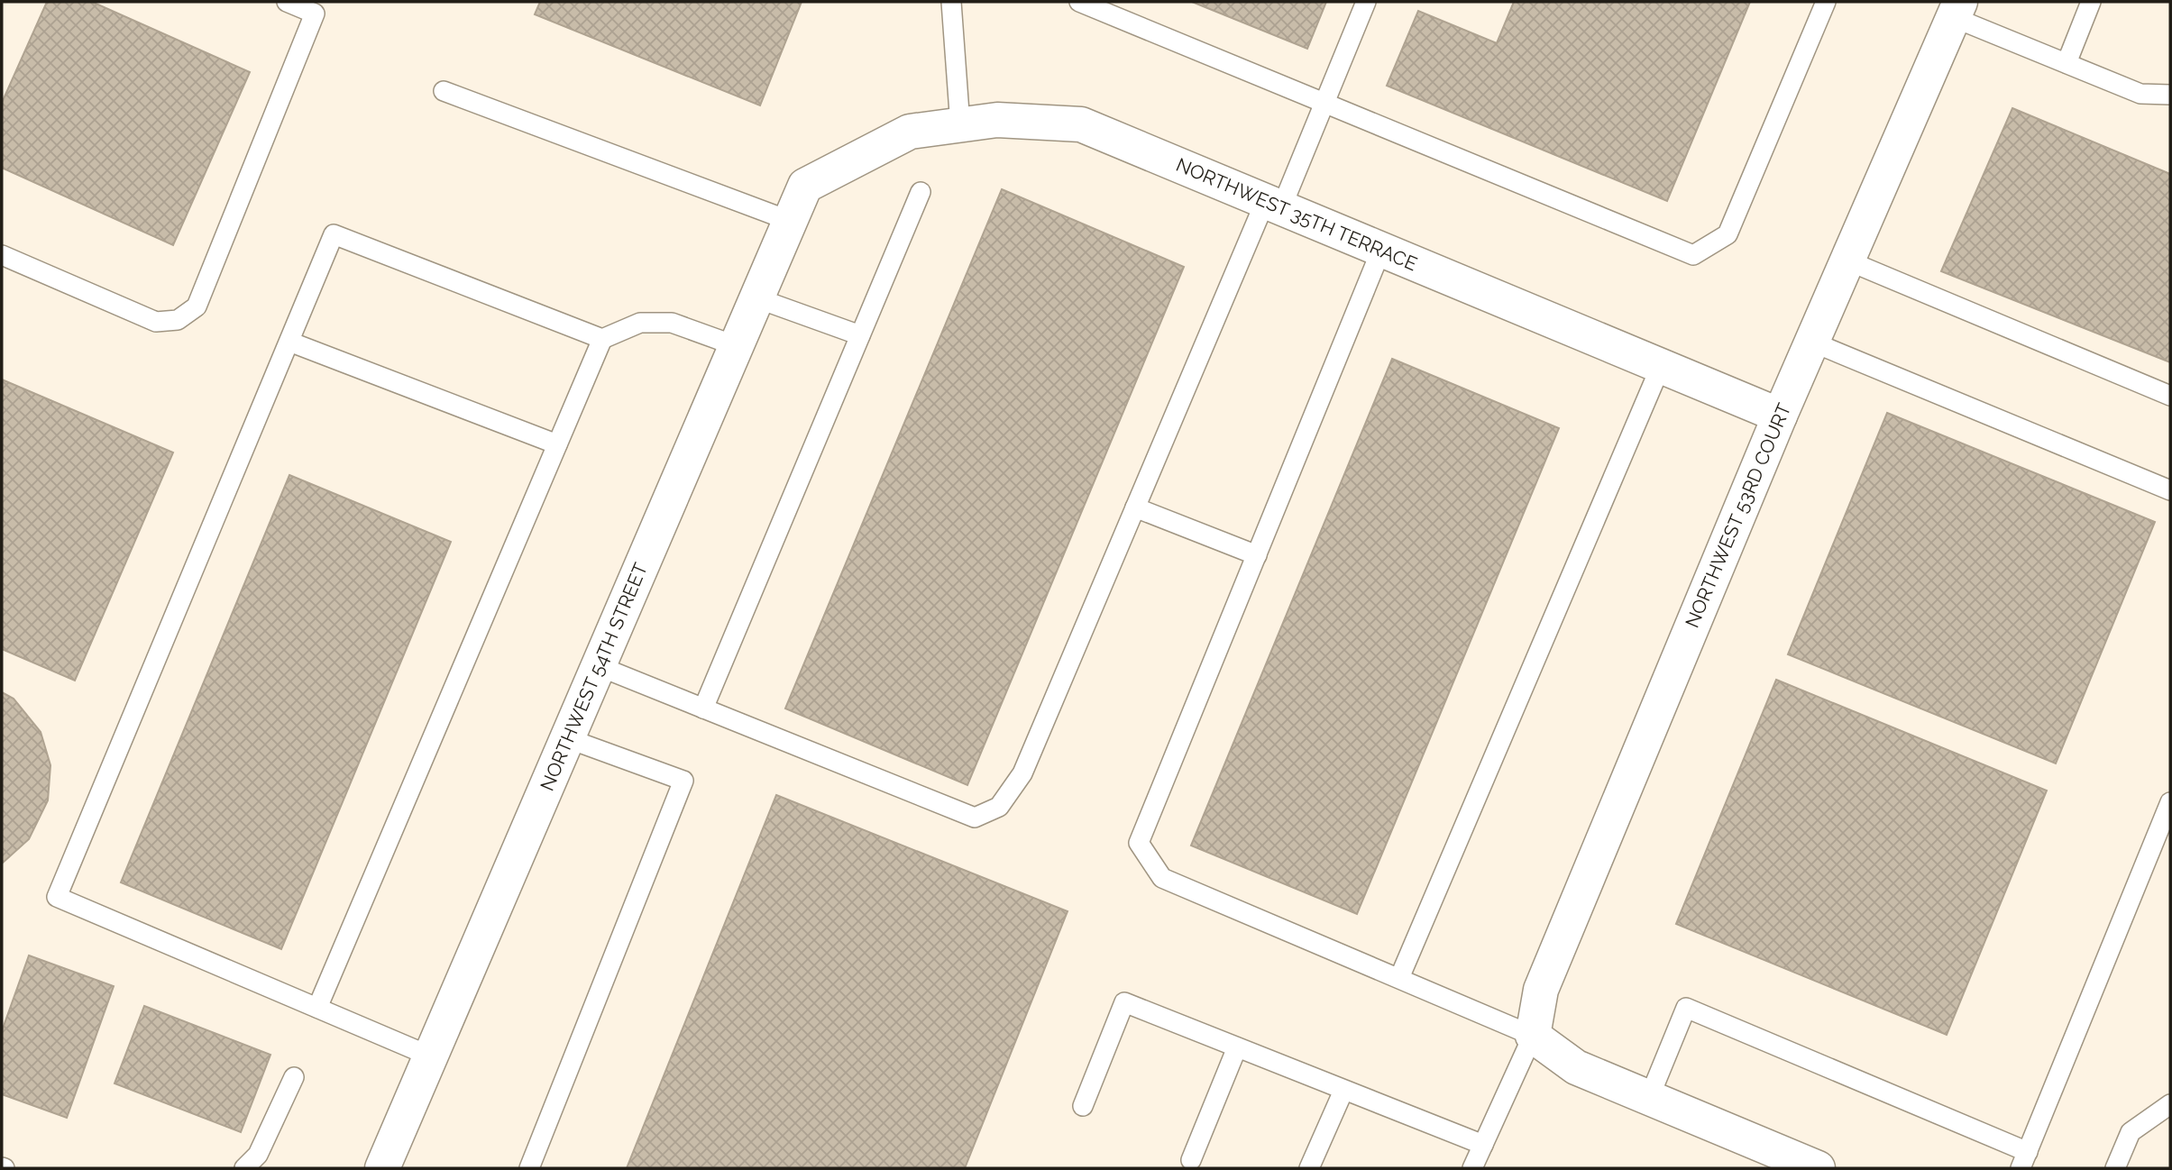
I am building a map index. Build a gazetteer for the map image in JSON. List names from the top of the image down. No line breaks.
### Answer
{"streets":{"street":["NORTHWEST 35TH TERRACE","NORTHWEST 53RD COURT","NORTHWEST 54TH STREET"]},"crossings":[["NORTHWEST 35TH TERRACE","NORTHWEST 53RD COURT"],["NORTHWEST 35TH TERRACE","NORTHWEST 54TH STREET"]]}
